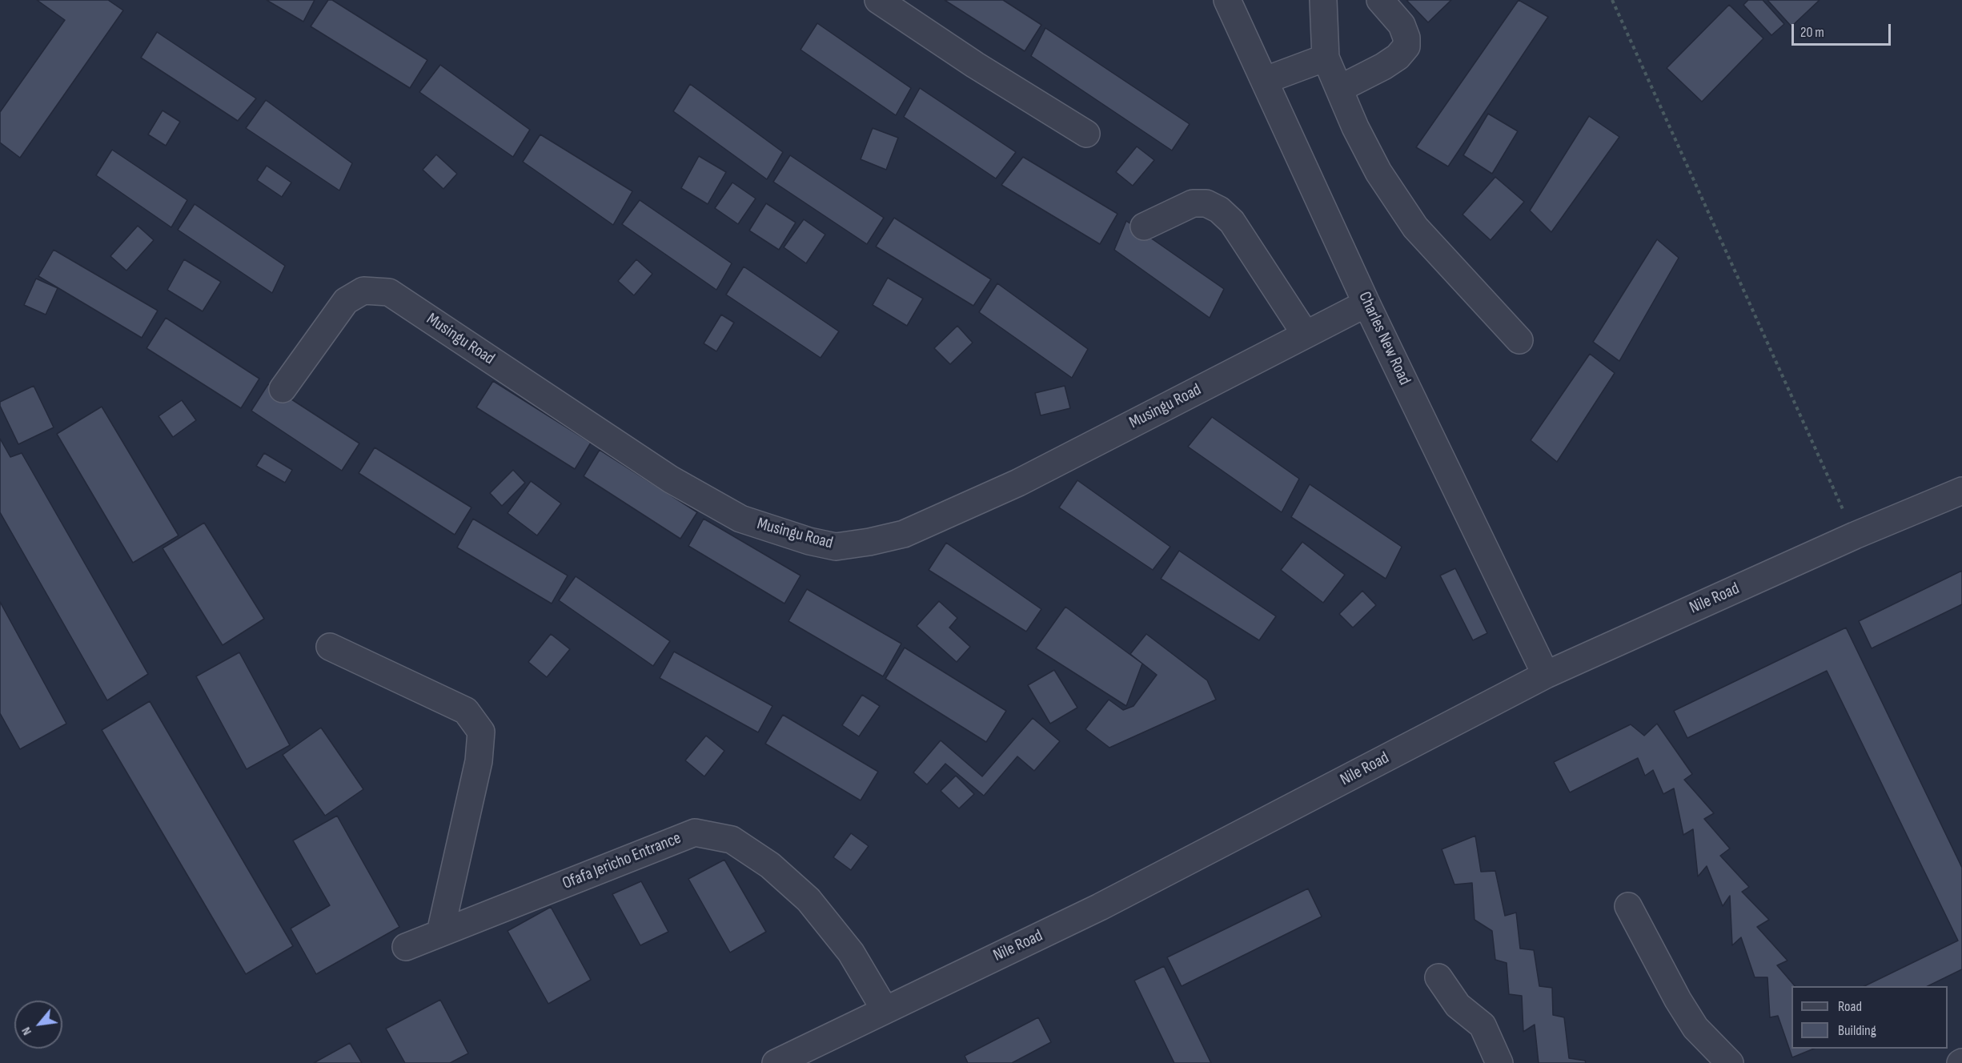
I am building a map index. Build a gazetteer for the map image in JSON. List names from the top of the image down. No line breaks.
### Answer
{"streets":{"street":["Charles New Road","Musingu Road","Nile Road","Ofafa Jericho Entrance"]},"crossings":[["Charles New Road","Musingu Road"],["Charles New Road","Nile Road"],["Nile Road","Ofafa Jericho Entrance"]],"legend":["Road","Building"],"scale_bar":"20 m","north":"bottom left"}
